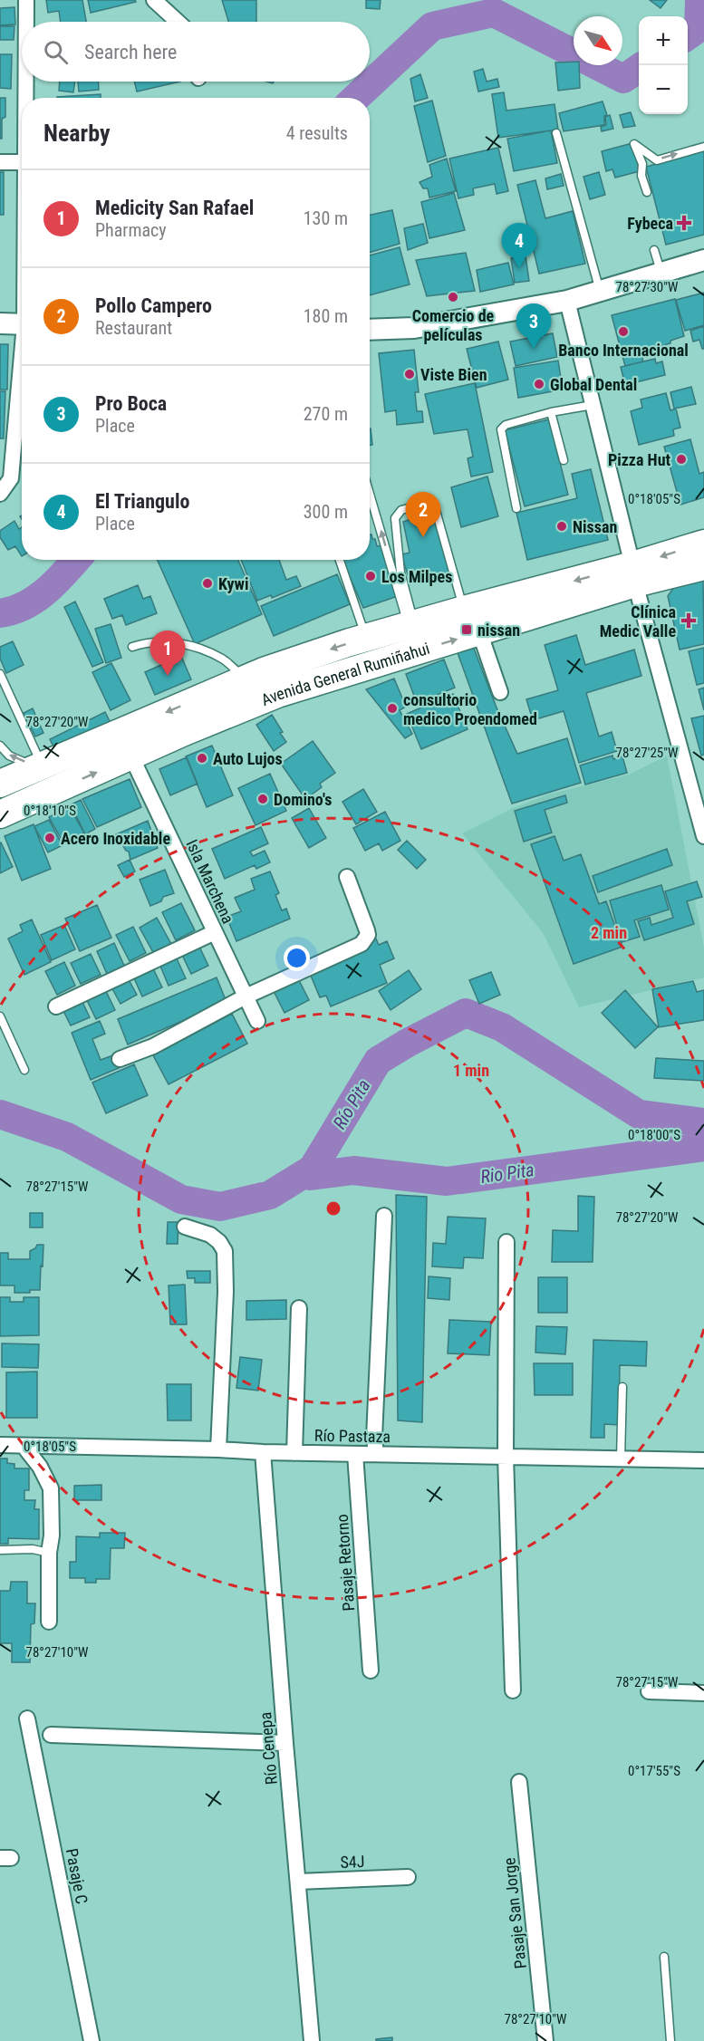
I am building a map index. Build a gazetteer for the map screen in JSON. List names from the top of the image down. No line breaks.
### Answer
{"streets":{"highway":["Avenida General Rumiñahui"],"street":["Isla Marchena","Río Pastaza","Pasaje Retorno","Río Cenepa","S4J","Pasaje C","Pasaje San Jorge"]},"crossings":[["Avenida General Rumiñahui","Isla Marchena"],["Río Pastaza","Pasaje Retorno"],["Río Pastaza","Río Cenepa"],["Río Cenepa","S4J"]],"water":["Río Pita","Rio Pita"],"places":{"health":["Fybeca","Clínica Medic Valle"],"other":["Comercio de películas","Banco Internacional","Viste Bien","Global Dental","Pizza Hut","Nissan","Los Milpes","Kywi","consultorio medico Proendomed","Auto Lujos","Domino's","Acero Inoxidable"],"transit":["nissan"]},"north":"bottom right","page":{"map_buttons":["+","−"],"search":"Search here","heading":["Nearby","4 results"],"list":[{"mark":"1","name":"Medicity San Rafael","note":"Pharmacy","value":"130 m"},{"mark":"2","name":"Pollo Campero","note":"Restaurant","value":"180 m"},{"mark":"3","name":"Pro Boca","note":"Place","value":"270 m"},{"mark":"4","name":"El Triangulo","note":"Place","value":"300 m"}],"pins":["4","3","2","1"]},"coordinates":["78°27'30\"W","0°18'05\"S","78°27'20\"W","78°27'25\"W","0°18'10\"S","0°18'00\"S","78°27'15\"W","78°27'10\"W","0°17'55\"S"],"rings":["2 min","1 min"]}
